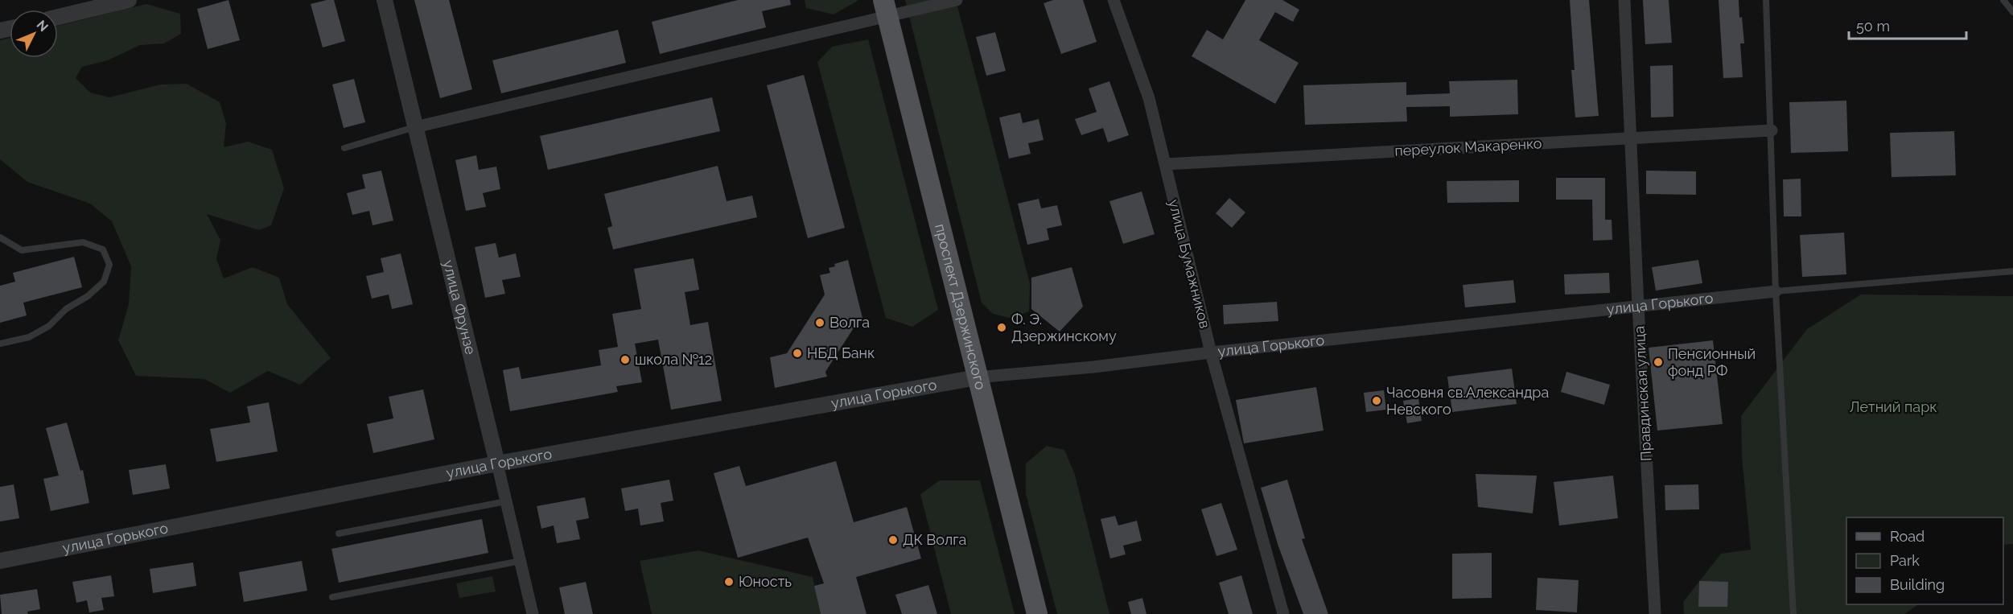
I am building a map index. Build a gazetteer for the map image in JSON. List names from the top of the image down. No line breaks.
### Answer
{"streets":{"main road":["проспект Дзержинского"],"street":["переулок Макаренко","улица Бумажников","улица Горького","улица Фрунзе","Правдинская улица"]},"crossings":[["переулок Макаренко","улица Бумажников"],["переулок Макаренко","Правдинская улица"],["улица Бумажников","улица Горького"],["улица Горького","улица Фрунзе"],["улица Горького","проспект Дзержинского"],["улица Горького","Правдинская улица"]],"parks":["Летний парк"],"places":["Волга","Ф. Э. Дзержинскому","НБД Банк","школа №12","Пенсионный фонд РФ","Часовня св.Александра Невского","ДК Волга","Юность"],"legend":["Road","Park","Building"],"scale_bar":"50 m","north":"top right"}
